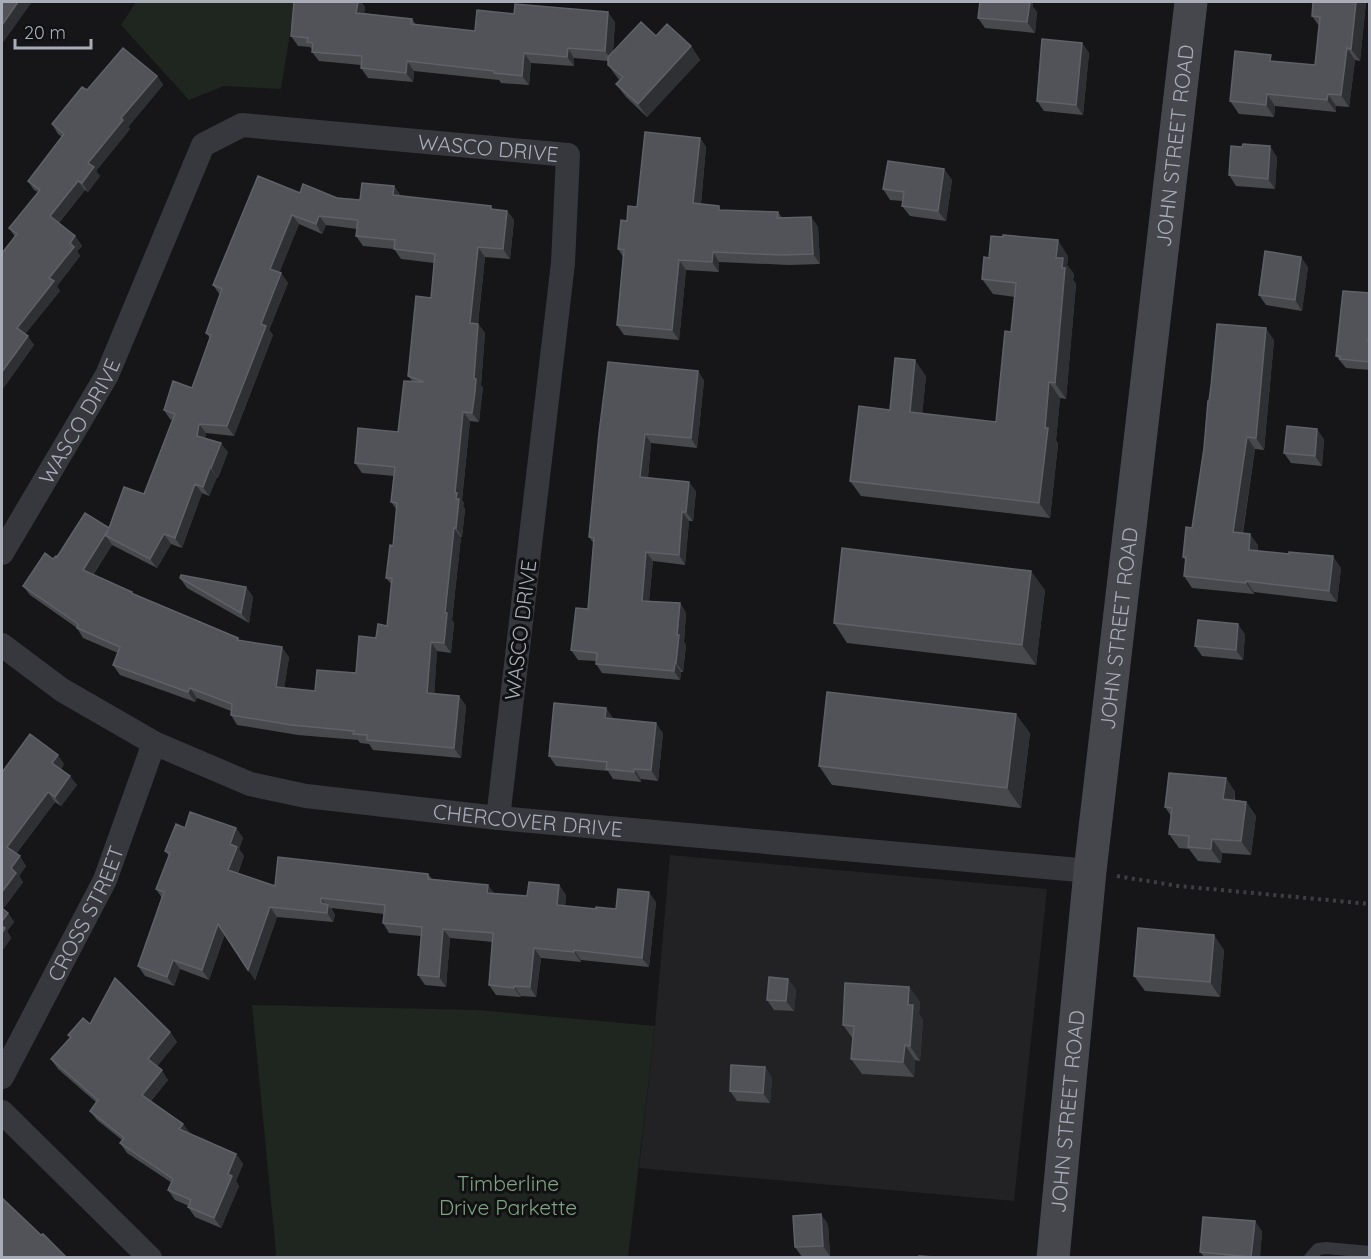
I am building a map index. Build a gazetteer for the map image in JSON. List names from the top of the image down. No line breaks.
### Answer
{"streets":{"main road":["JOHN STREET ROAD"],"street":["WASCO DRIVE","CHERCOVER DRIVE","CROSS STREET"]},"crossings":[["JOHN STREET ROAD","CHERCOVER DRIVE"],["WASCO DRIVE","CHERCOVER DRIVE"],["CHERCOVER DRIVE","CROSS STREET"]],"parks":["Timberline Drive Parkette"],"scale_bar":"20 m"}
